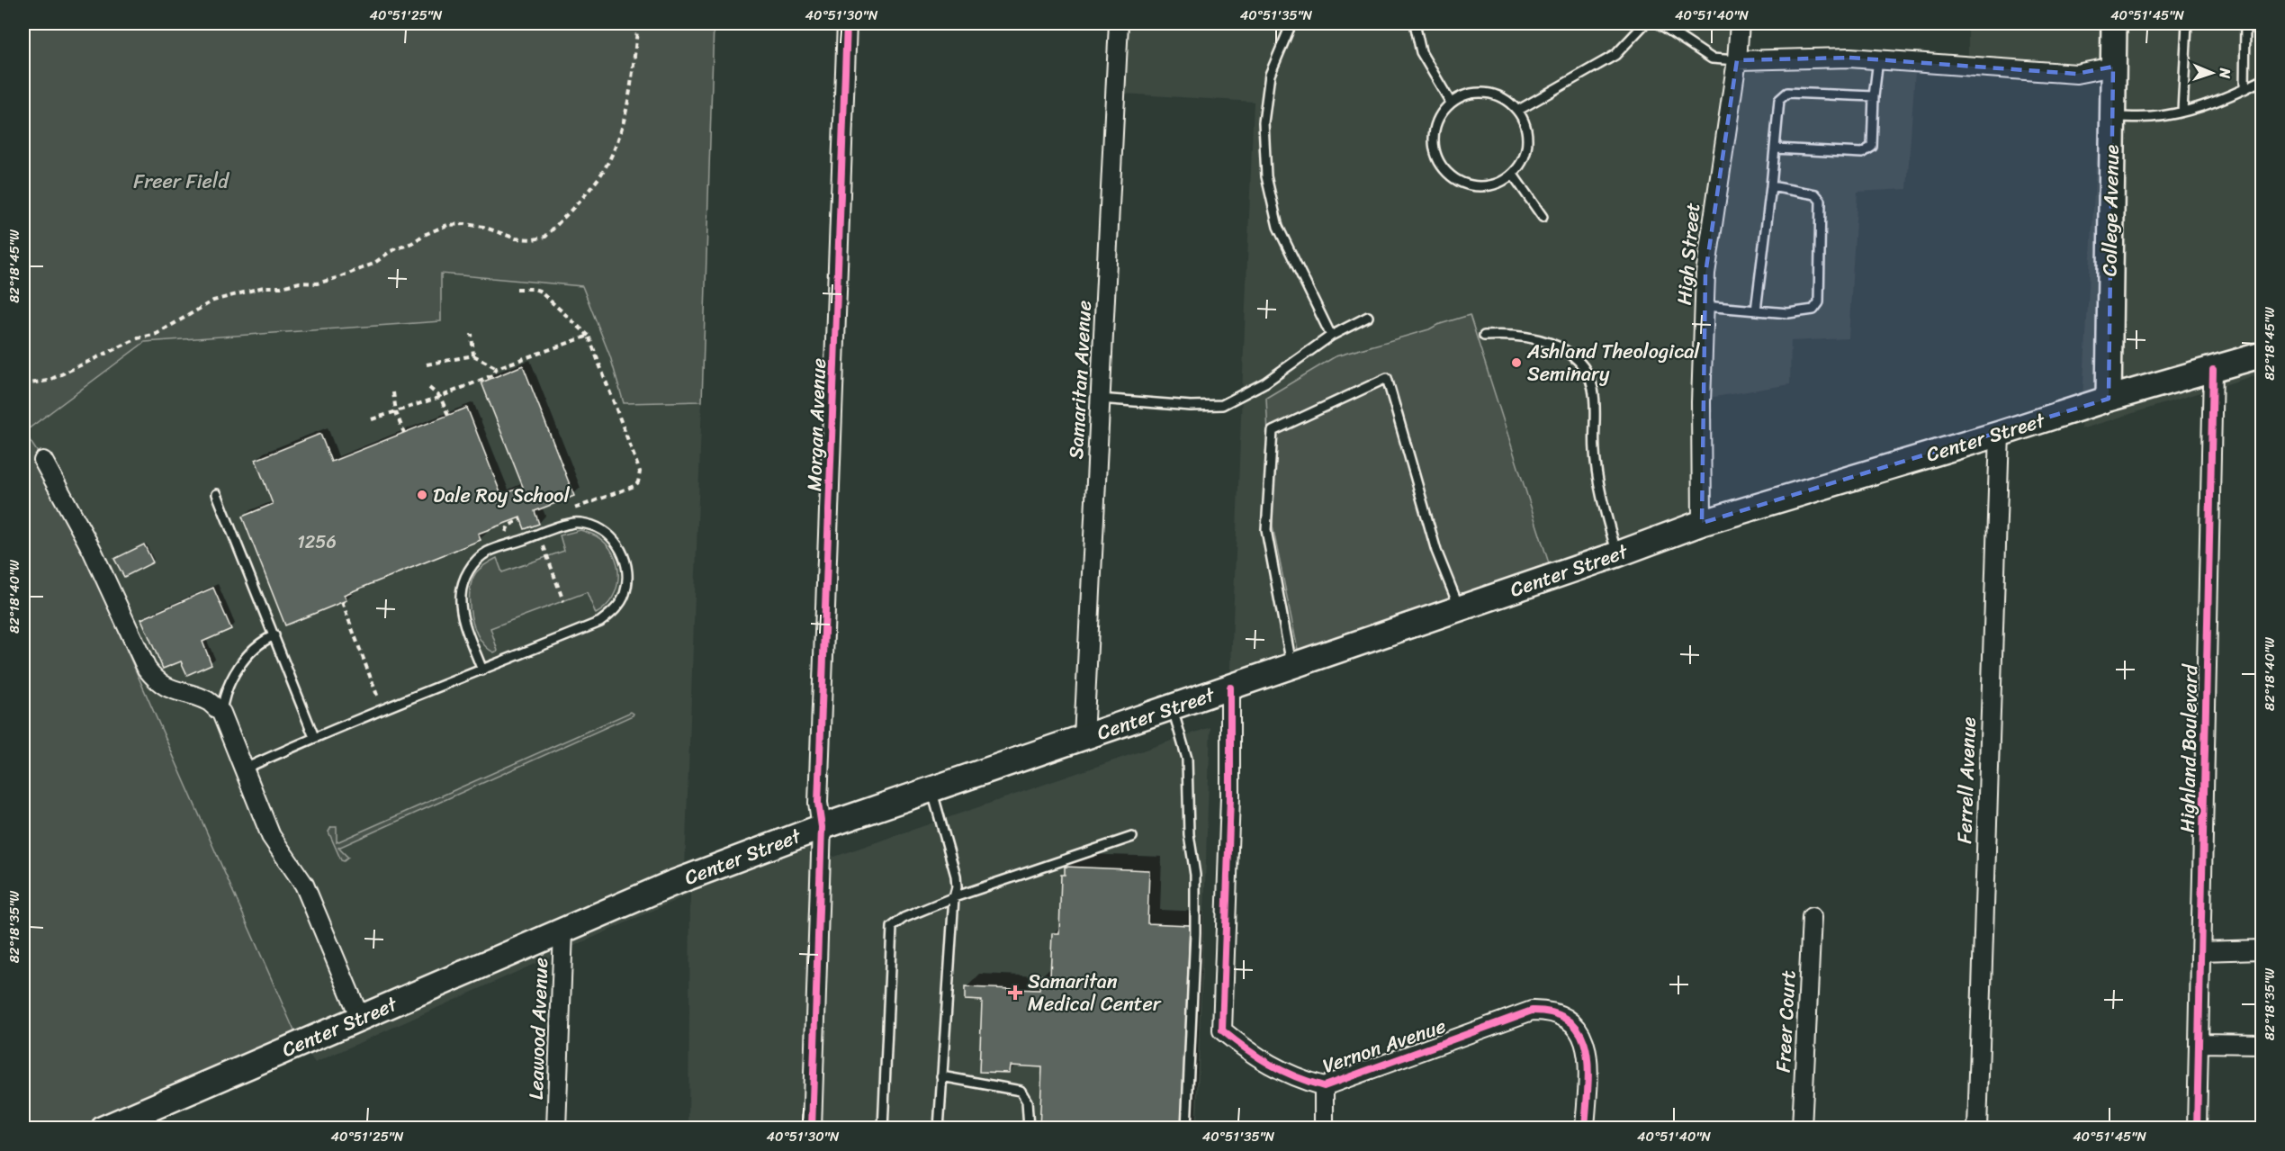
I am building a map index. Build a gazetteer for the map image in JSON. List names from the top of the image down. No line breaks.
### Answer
{"streets":{"main road":["College Avenue","Center Street"],"street":["High Street","Samaritan Avenue","Morgan Avenue","Highland Boulevard","Ferrell Avenue","Freer Court","Leawood Avenue","Vernon Avenue"]},"crossings":[["College Avenue","Center Street"],["High Street","Center Street"],["Samaritan Avenue","Center Street"],["Morgan Avenue","Center Street"],["Center Street","Highland Boulevard"],["Center Street","Ferrell Avenue"],["Center Street","Leawood Avenue"],["Center Street","Vernon Avenue"]],"parks":["Freer Field"],"places":{"other":["Ashland Theological Seminary","Dale Roy School"],"health":["Samaritan Medical Center"]},"house_numbers":["1256"],"north":"right","coordinates":["40°51'25\"N","40°51'30\"N","40°51'35\"N","40°51'40\"N","40°51'45\"N","82°18'45\"W","82°18'40\"W","82°18'35\"W"]}
